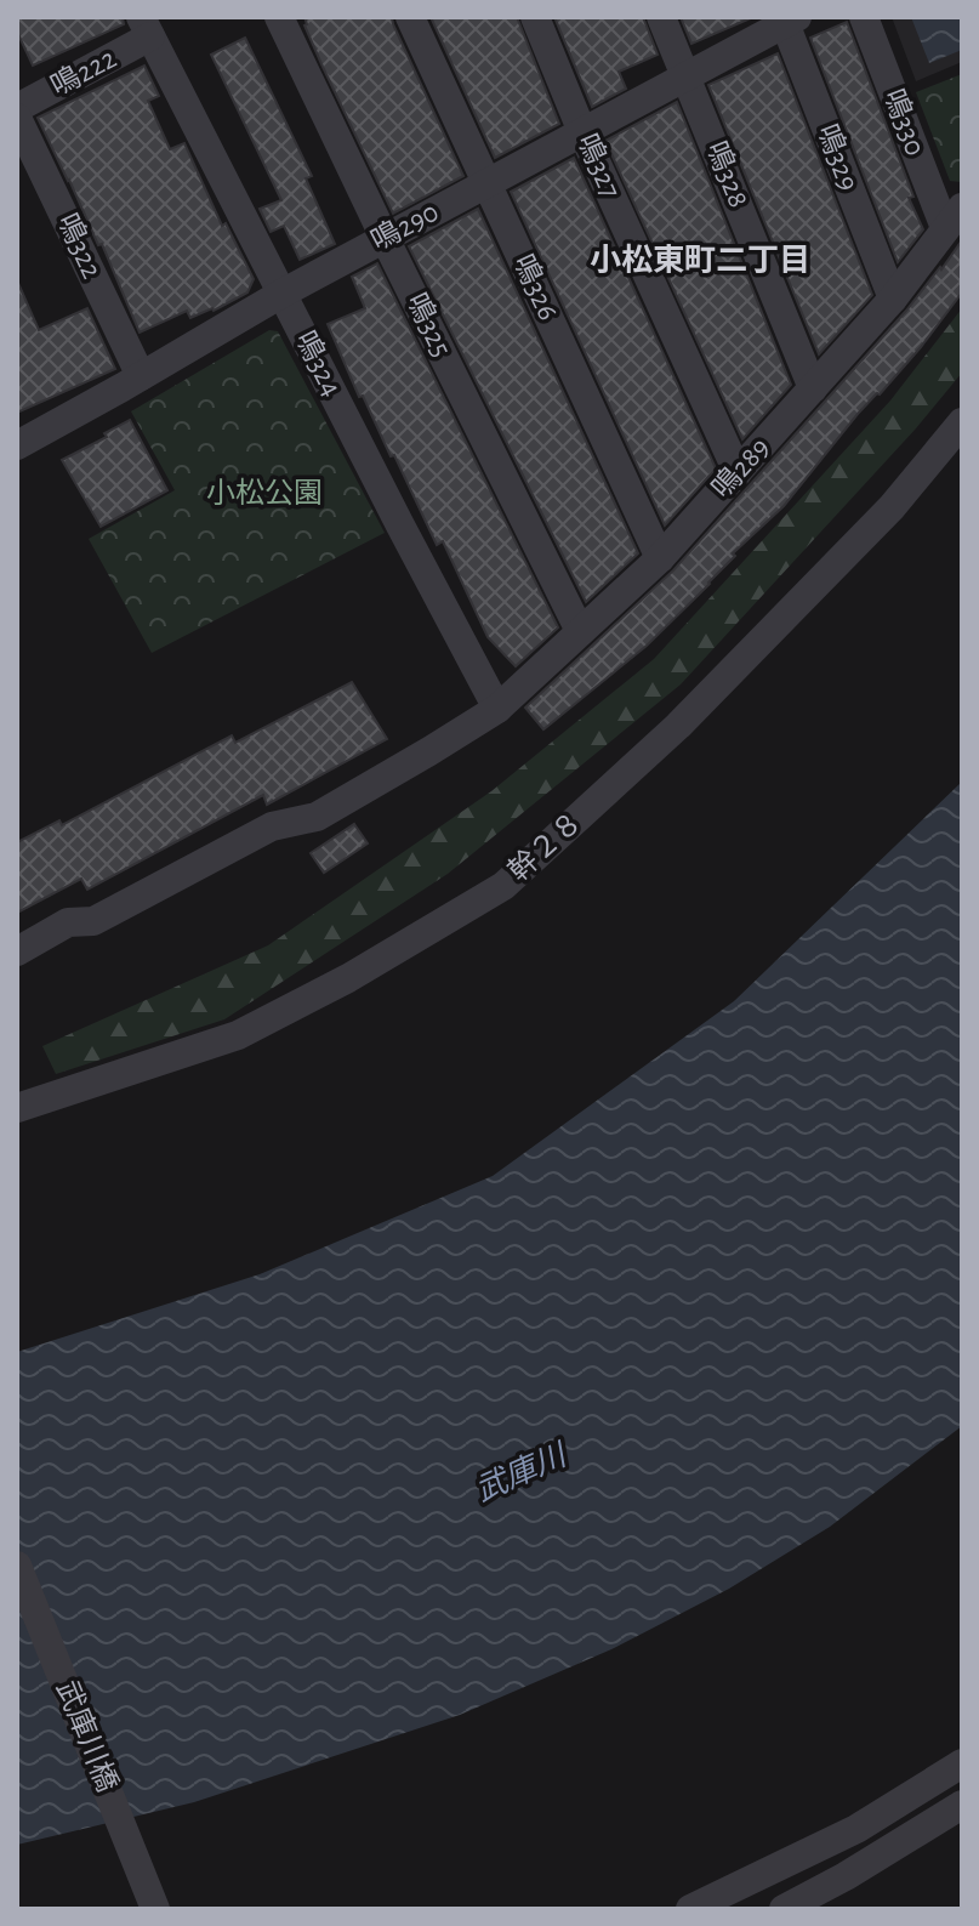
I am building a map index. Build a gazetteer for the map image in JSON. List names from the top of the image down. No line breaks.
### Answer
{"streets":{"street":["鳴222","鳴330","鳴329","鳴327","鳴328","鳴290","鳴322","鳴326","鳴325","鳴324","鳴289","幹２８","武庫川橋"]},"crossings":[["鳴222","鳴324"],["鳴330","鳴289"],["鳴329","鳴290"],["鳴329","鳴289"],["鳴327","鳴290"],["鳴327","鳴289"],["鳴328","鳴290"],["鳴328","鳴289"],["鳴290","鳴322"],["鳴290","鳴326"],["鳴290","鳴325"],["鳴290","鳴324"],["鳴326","鳴289"],["鳴325","鳴289"],["鳴324","鳴289"]],"districts":["小松東町二丁目"],"water":["武庫川"],"parks":["小松公園"]}
